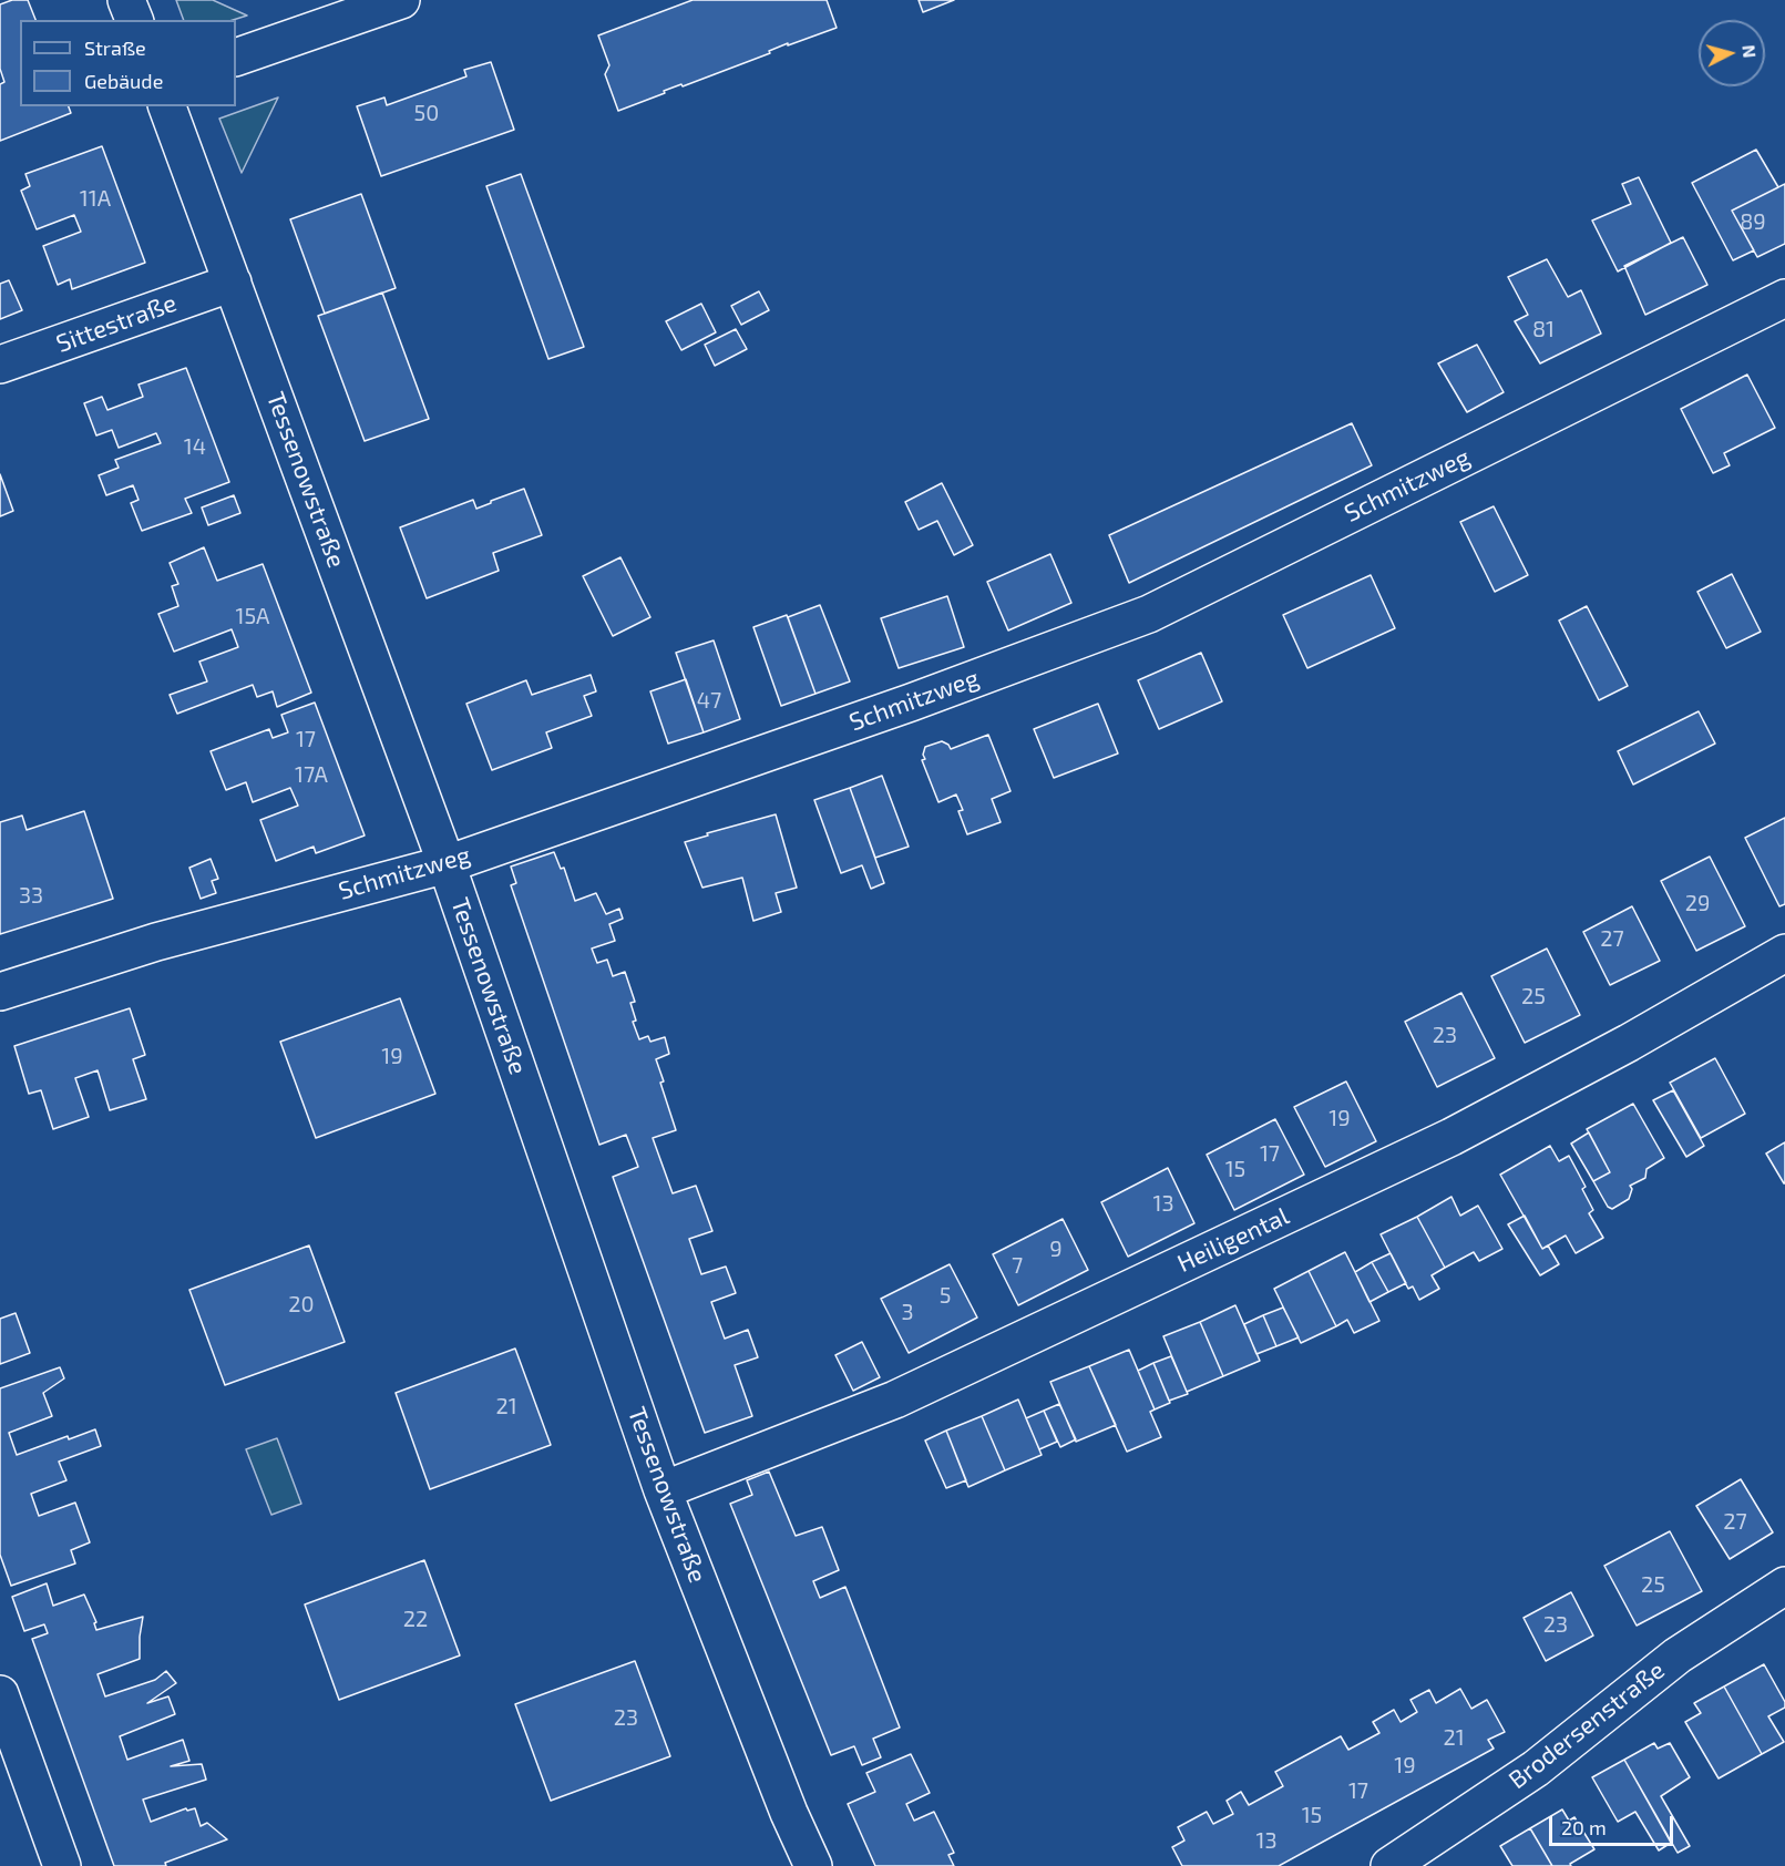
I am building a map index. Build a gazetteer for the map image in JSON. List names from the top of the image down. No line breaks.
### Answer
{"streets":{"street":["Sittestraße","Tessenowstraße","Schmitzweg","Heiligental","Brodersenstraße"]},"crossings":[["Sittestraße","Tessenowstraße"],["Tessenowstraße","Schmitzweg"],["Tessenowstraße","Heiligental"]],"house_numbers":["50","11A","89","81","14","15A","47","17","17A","33","29","27","25","23","19","19","17","15","13","9","7","5","20","3","21","27","25","22","23","23","21","19","17","15","13"],"legend":["Straße","Gebäude"],"scale_bar":"20 m","north":"right"}
